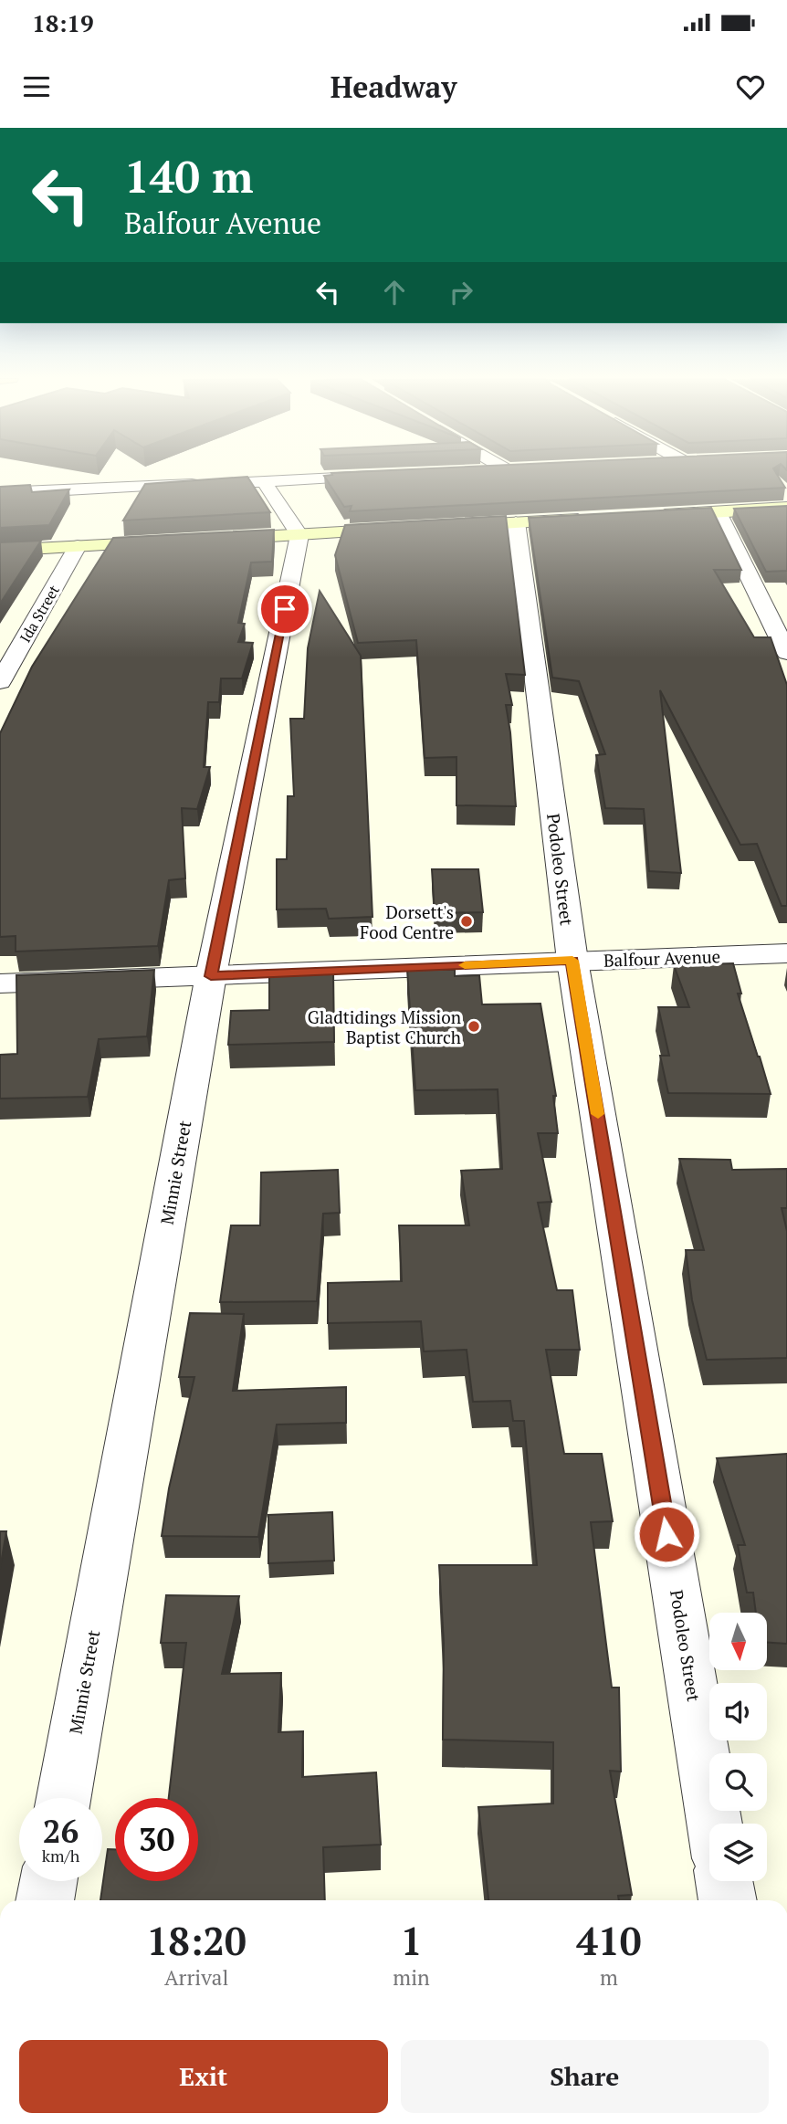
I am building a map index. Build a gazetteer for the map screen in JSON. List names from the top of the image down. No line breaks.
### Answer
{"streets":{"street":["Ida Street","Podoleo Street","Balfour Avenue","Minnie Street"]},"crossings":[["Podoleo Street","Balfour Avenue"],["Balfour Avenue","Minnie Street"]],"places":["Dorsett's Food Centre","Gladtidings Mission Baptist Church"],"north":"bottom","page":{"status":"18:19","header":"Headway","turn":["140 m","Balfour Avenue"],"speed":"26 km/h","limit":"30","eta":["18:20","Arrival","1","min","410","m"],"buttons":["Exit","Share"]}}
